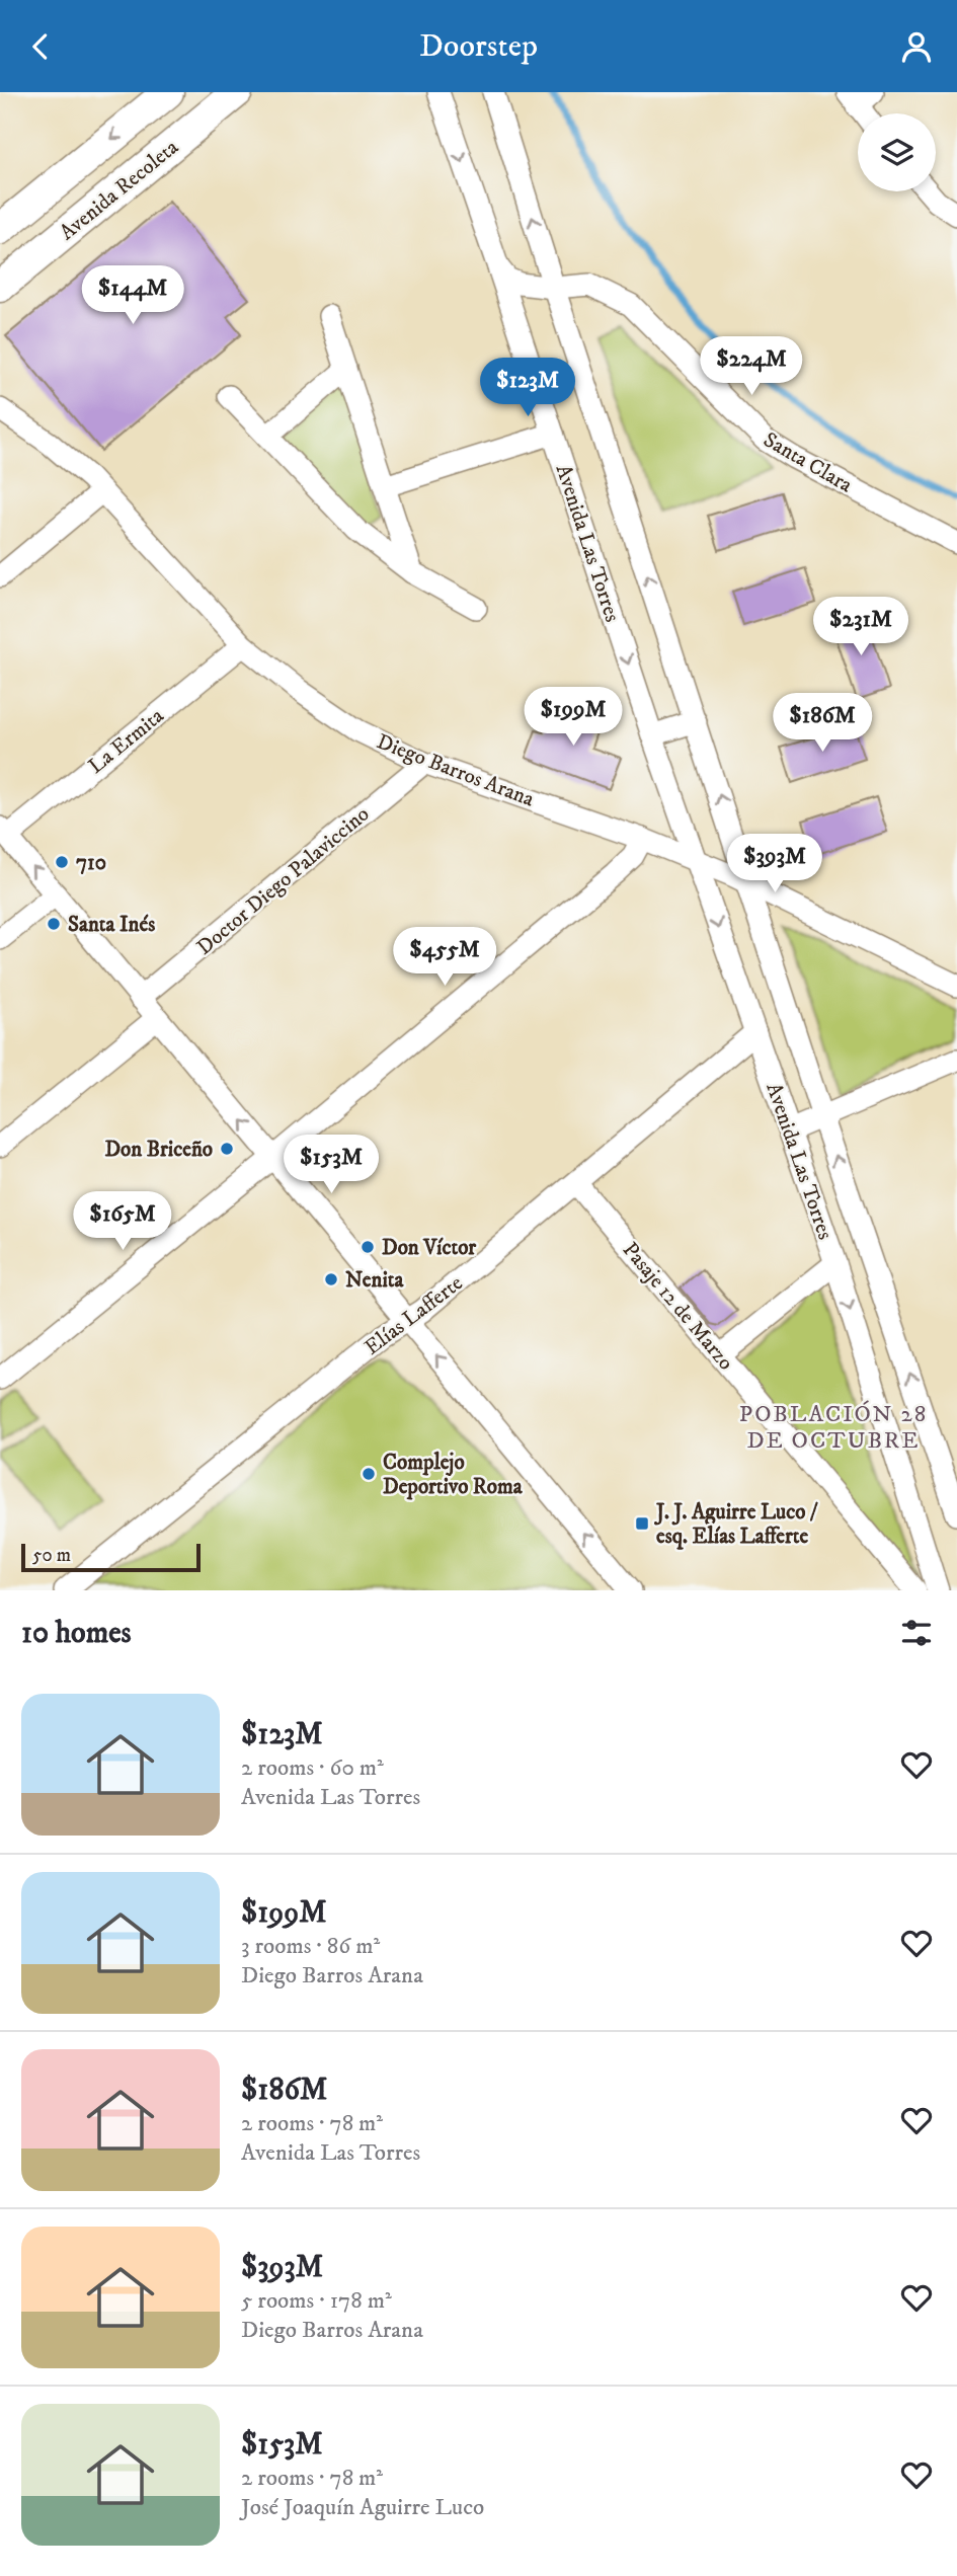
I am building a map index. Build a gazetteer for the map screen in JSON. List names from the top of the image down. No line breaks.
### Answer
{"streets":{"main road":["Avenida Recoleta"],"street":["Santa Clara","Avenida Las Torres","La Ermita","Diego Barros Arana","Doctor Diego Palaviccino","Pasaje 12 de Marzo","Elías Lafferte"]},"crossings":[["Santa Clara","Avenida Las Torres"],["Avenida Las Torres","Diego Barros Arana"],["Avenida Las Torres","Elías Lafferte"],["La Ermita","Diego Barros Arana"],["Diego Barros Arana","Doctor Diego Palaviccino"],["Pasaje 12 de Marzo","Elías Lafferte"]],"districts":["POBLACIÓN 28 DE OCTUBRE"],"places":{"other":["710","Santa Inés","Don Briceño","Don Víctor","Nenita","Complejo Deportivo Roma"],"transit":["J. J. Aguirre Luco / esq. Elías Lafferte"]},"scale_bar":"50 m","page":{"header":"Doorstep","price":["$144M","$224M","$123M","$231M","$199M","$186M","$393M","$455M","$153M","$165M"],"scale":"50 m","heading":"10 homes","list":[{"name":"$123M","note":"2 rooms · 60 m² · Avenida Las Torres"},{"name":"$199M","note":"3 rooms · 86 m² · Diego Barros Arana"},{"name":"$186M","note":"2 rooms · 78 m² · Avenida Las Torres"},{"name":"$393M","note":"5 rooms · 178 m² · Diego Barros Arana"},{"name":"$153M","note":"2 rooms · 78 m² · José Joaquín Aguirre Luco"}]}}
